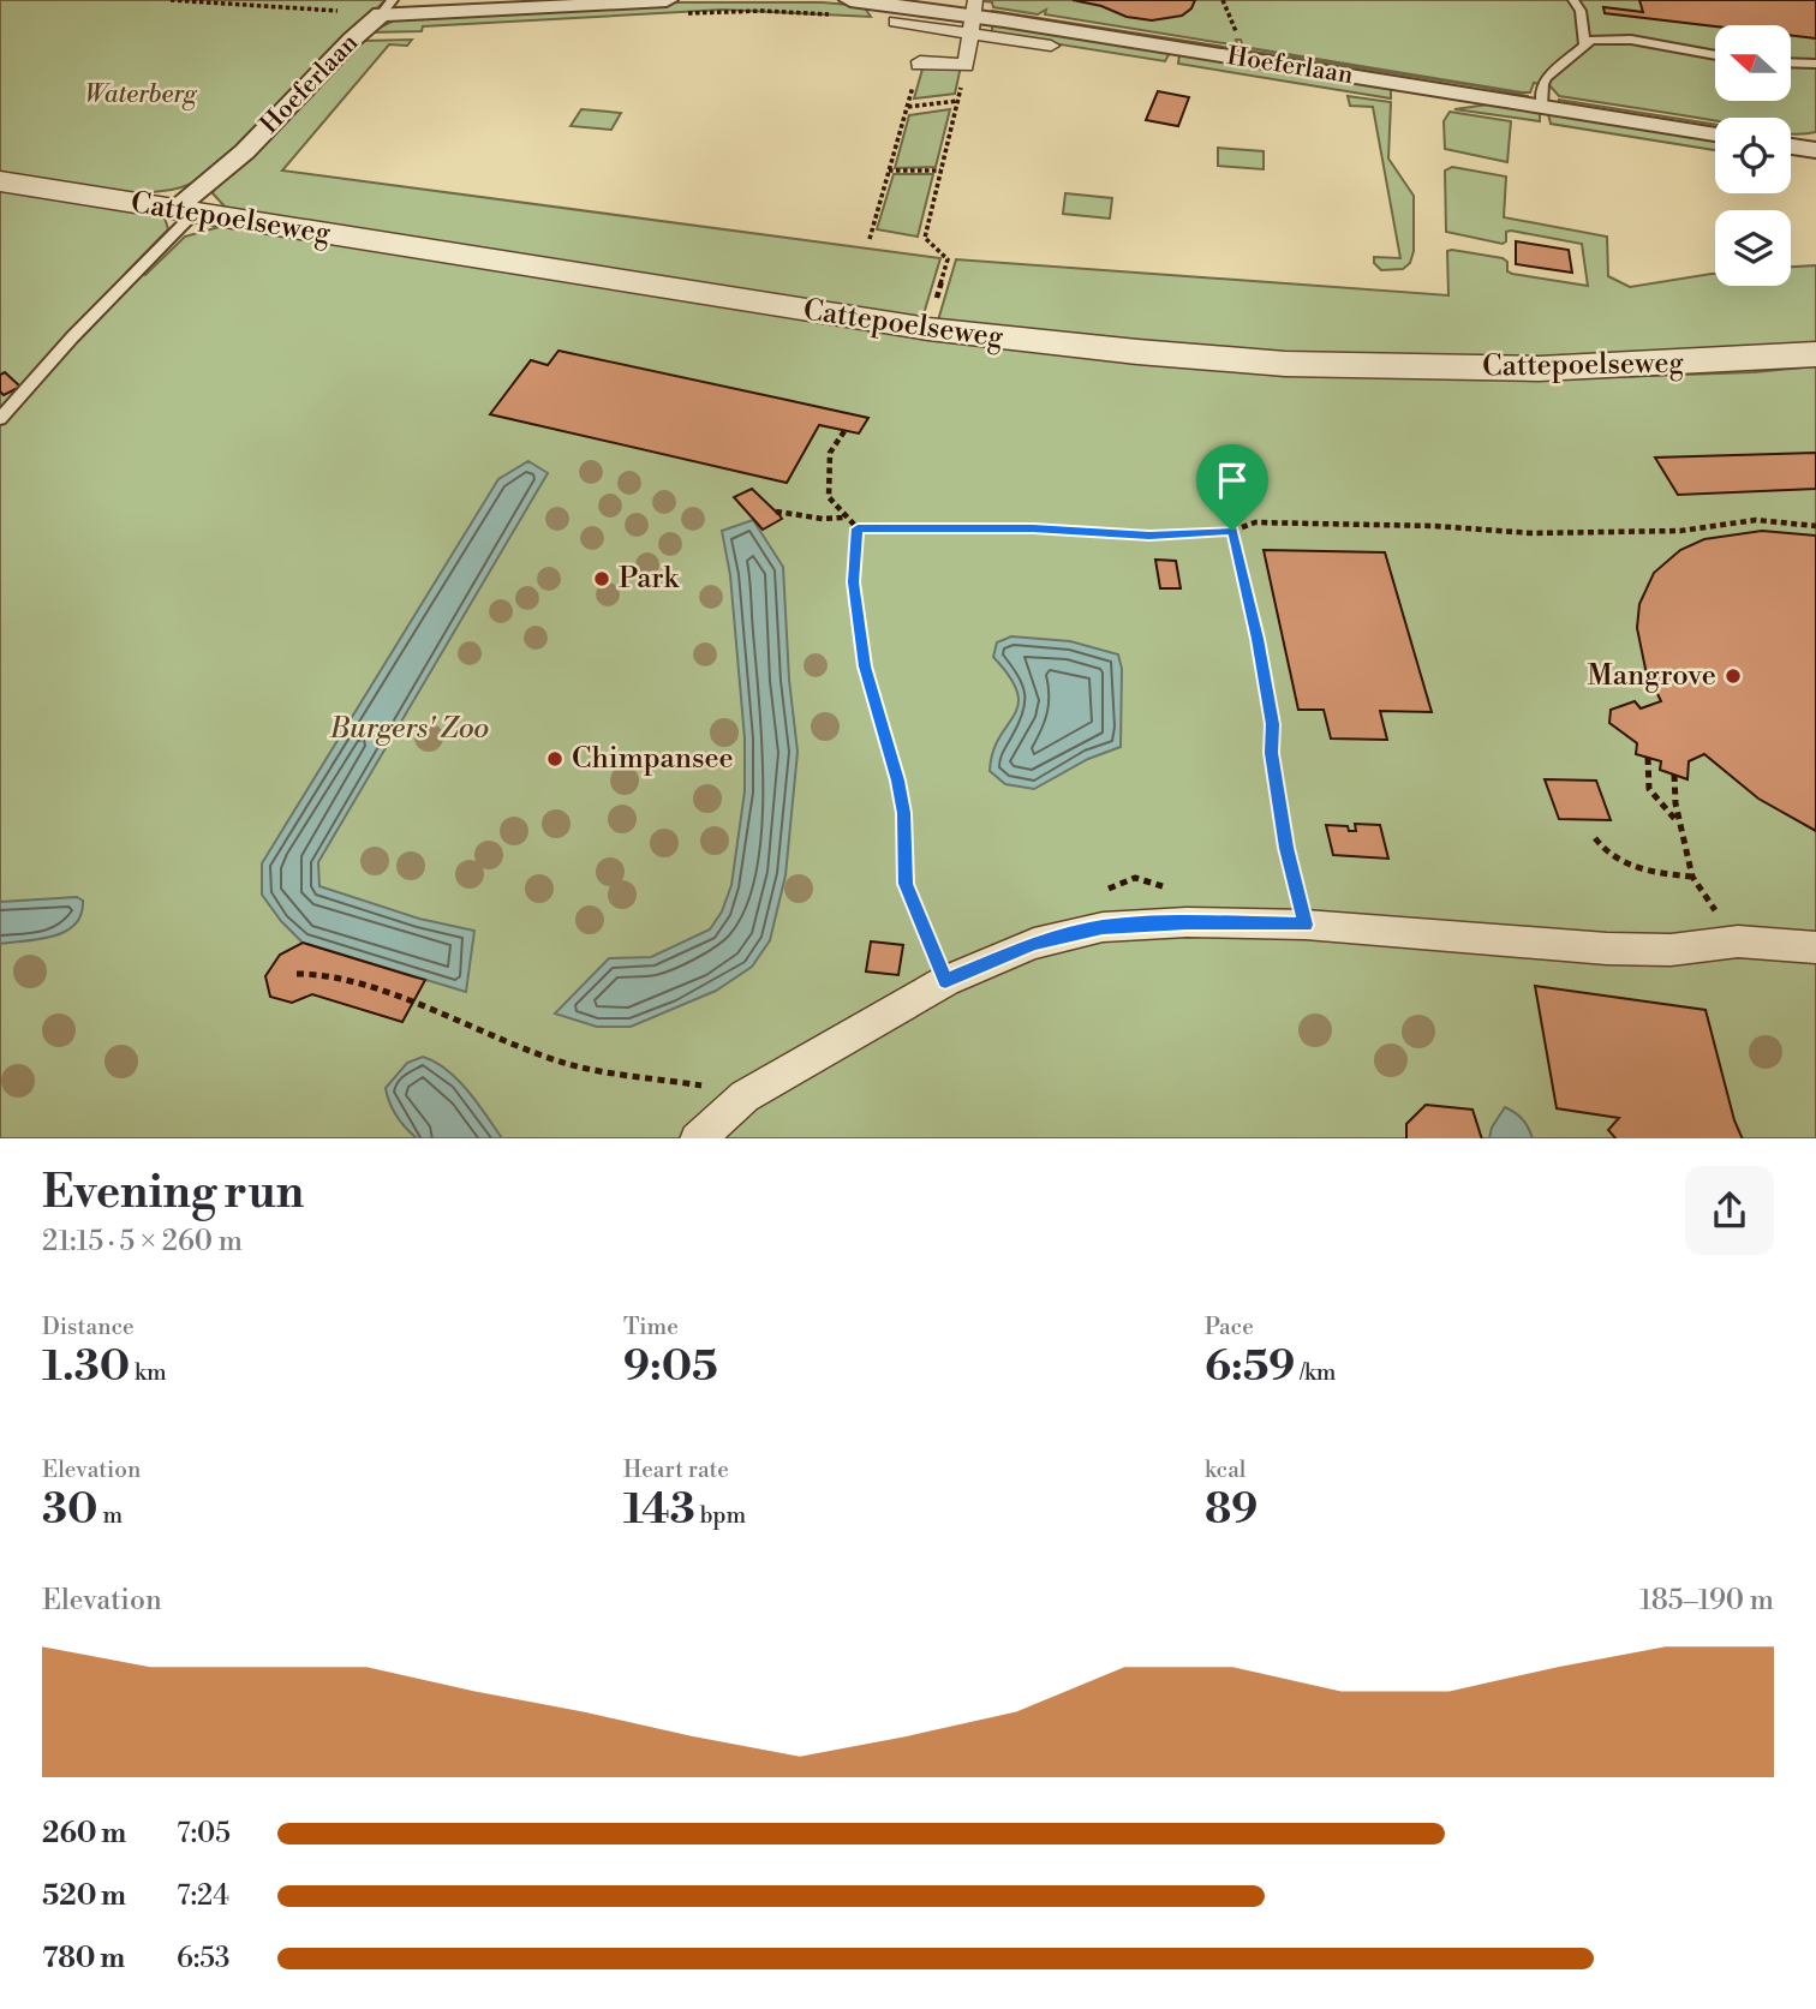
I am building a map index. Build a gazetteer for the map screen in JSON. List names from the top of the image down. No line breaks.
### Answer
{"streets":{"street":["Hoeferlaan","Cattepoelseweg"]},"crossings":[["Hoeferlaan","Cattepoelseweg"]],"parks":["Waterberg","Burgers' Zoo"],"places":["Park","Mangrove","Chimpansee"],"north":"left","page":{"heading":["Evening run","21:15 · 5 × 260 m"],"stats":[["Distance","1.30 km"],["Time","9:05"],["Pace","6:59 /km"],["Elevation","30 m"],["Heart rate","143 bpm"],["kcal","89"]],"chart":["Elevation","185–190 m"],"list":[{"name":"260 m","note":"7:05"},{"name":"520 m","note":"7:24"},{"name":"780 m","note":"6:53"}]}}
